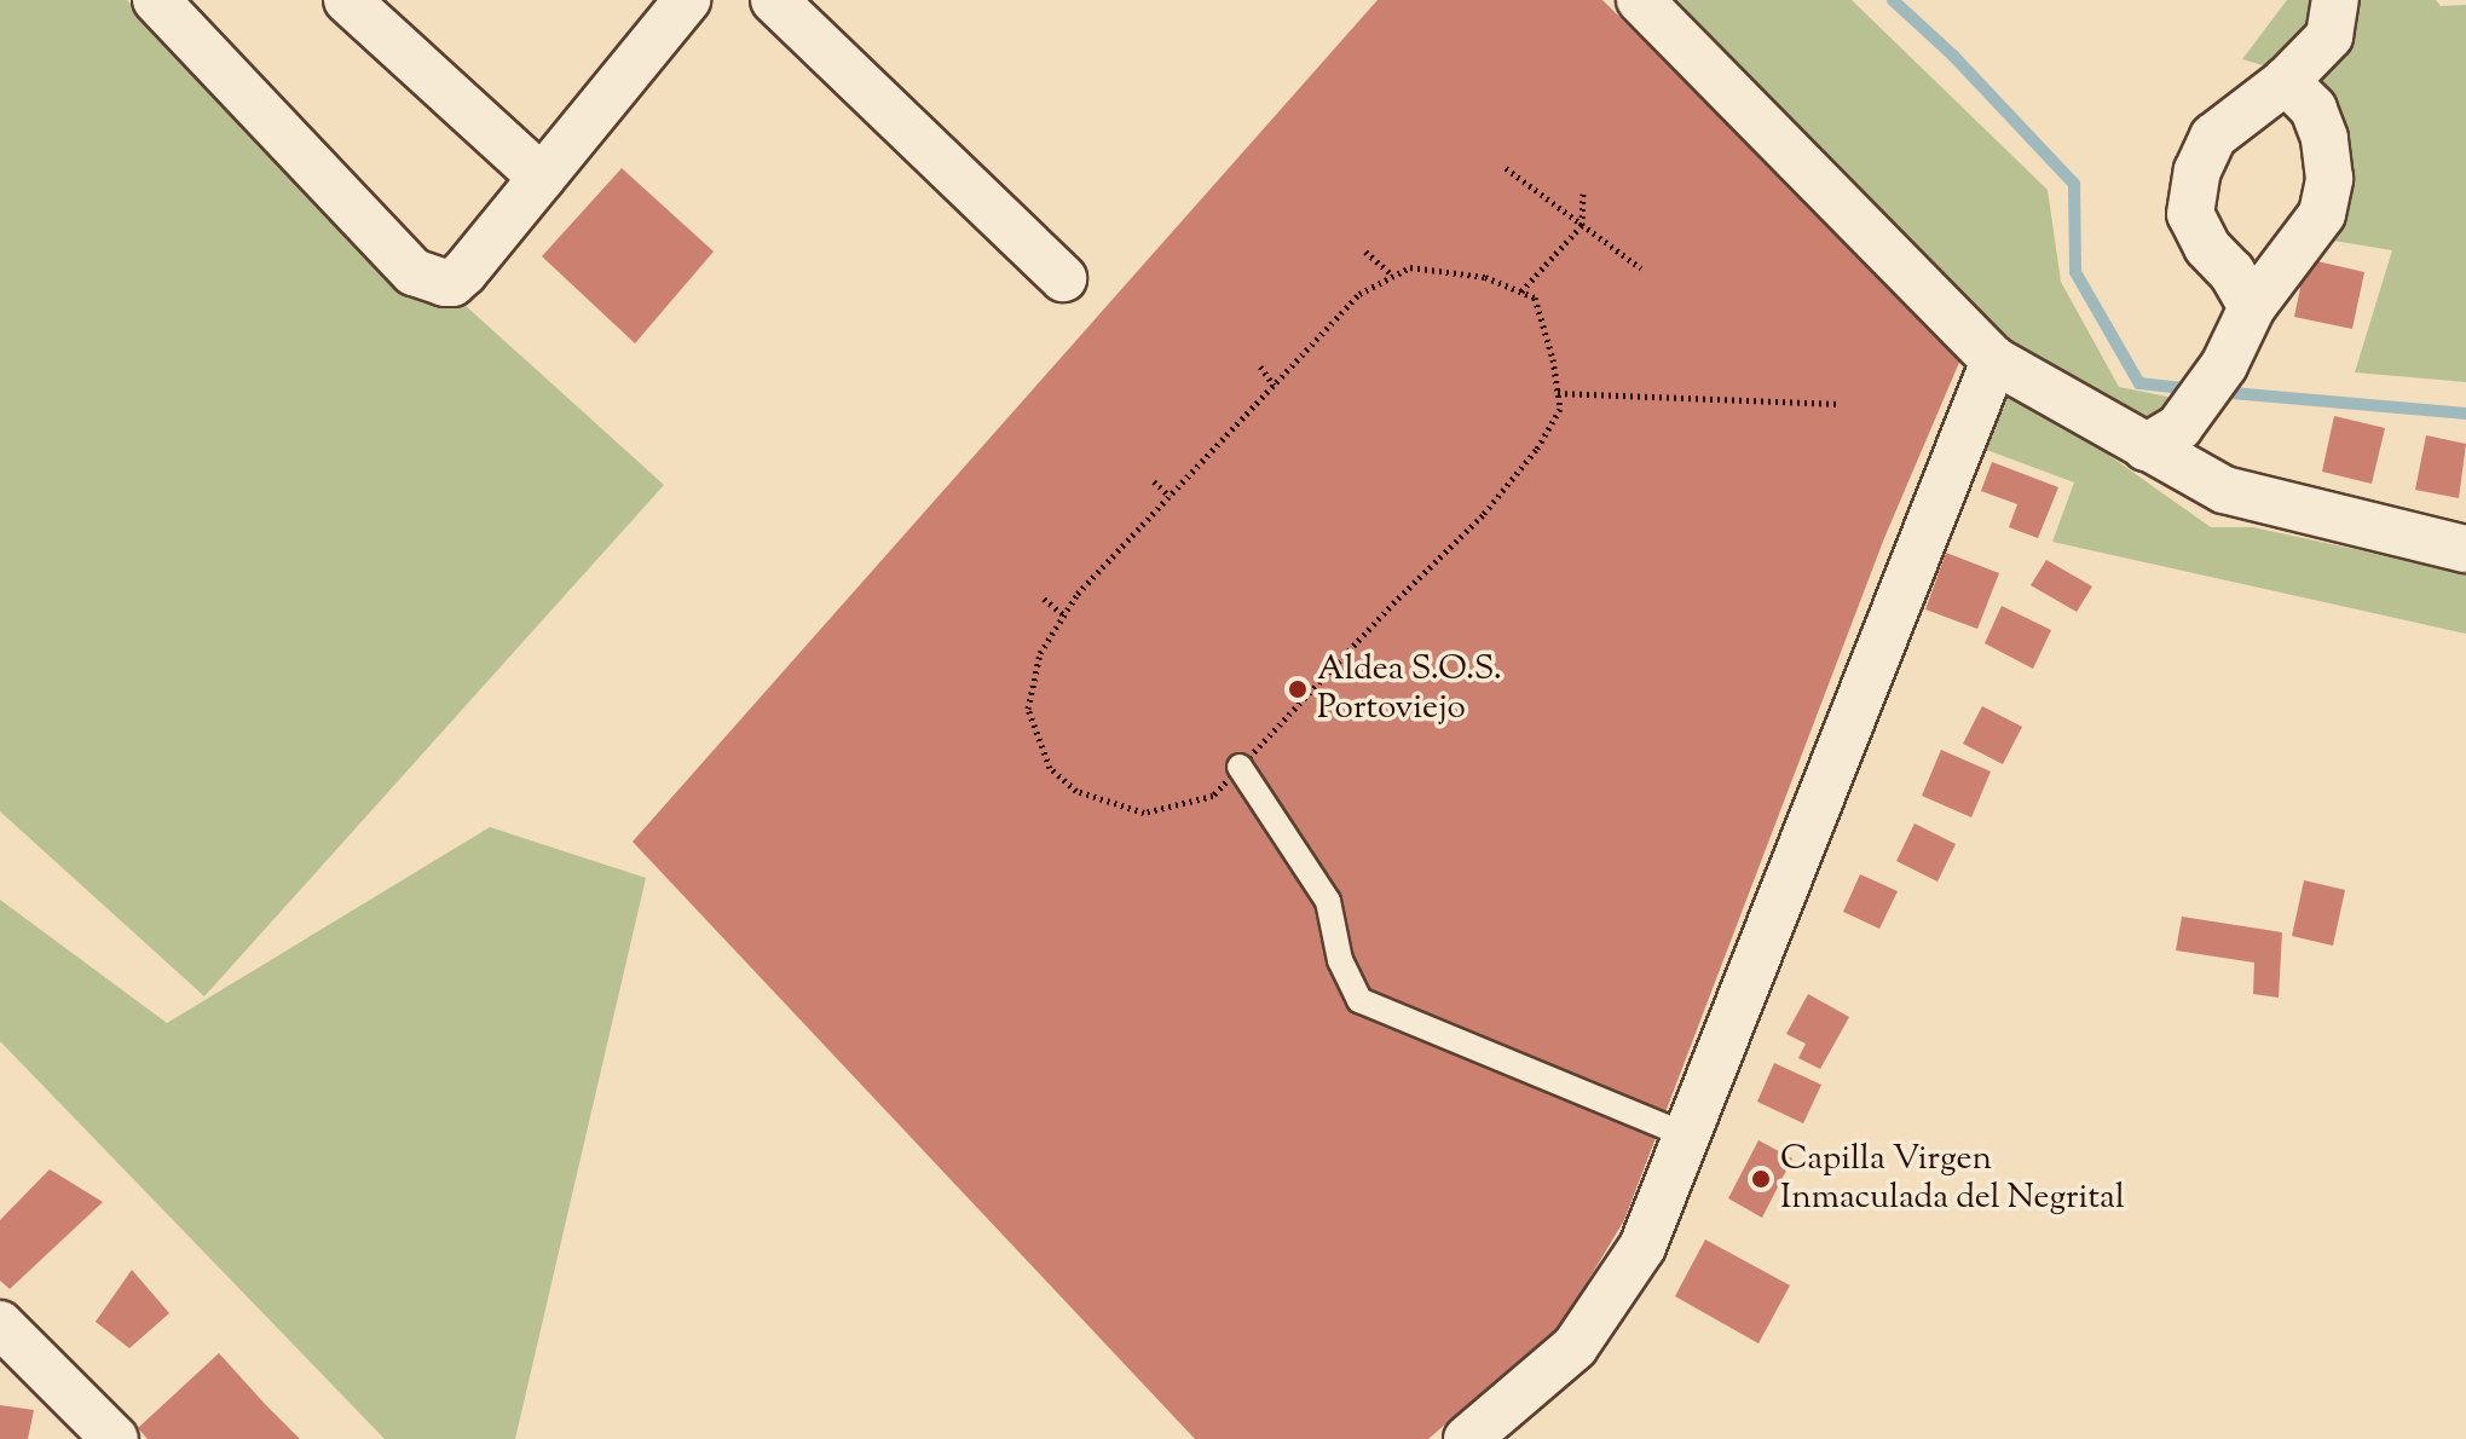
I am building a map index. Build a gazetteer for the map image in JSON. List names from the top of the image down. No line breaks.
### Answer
{"places":["Aldea S.O.S. Portoviejo","Capilla Virgen Inmaculada del Negrital"]}
